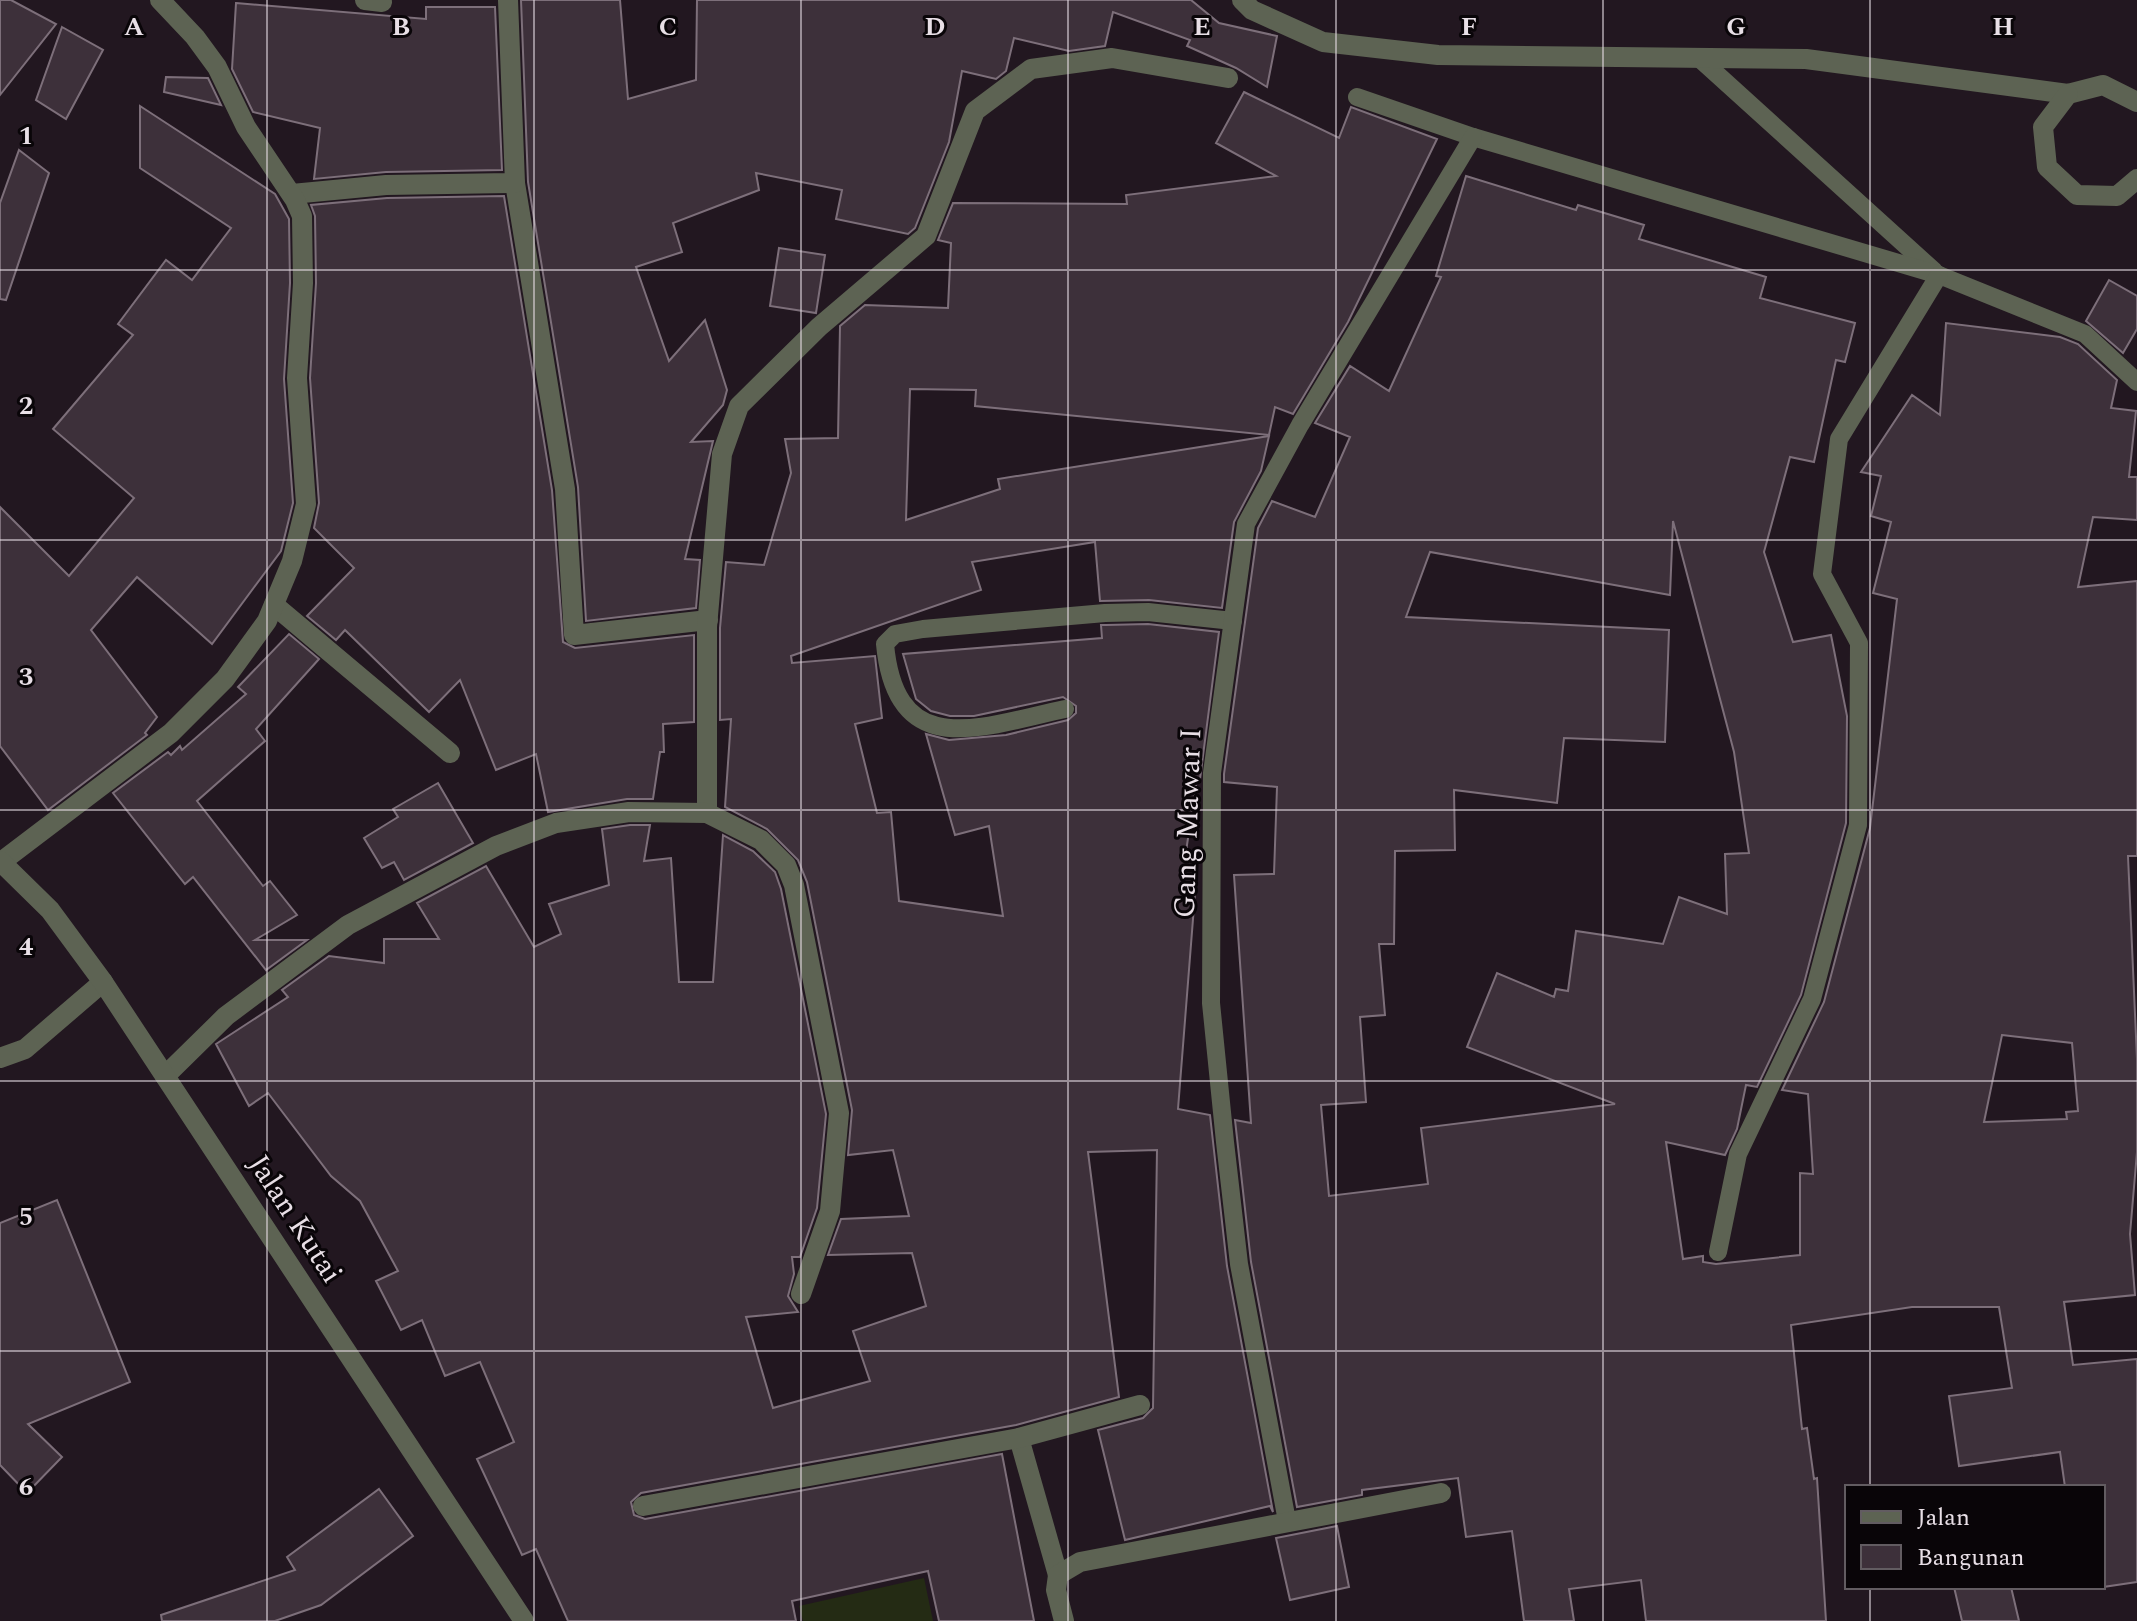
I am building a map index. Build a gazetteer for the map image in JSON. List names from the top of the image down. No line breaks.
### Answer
{"streets":{"street":["Jalan Kutai"],"lane":["Gang Mawar I"]},"legend":["Jalan","Bangunan"],"grid":{"columns":["A","B","C","D","E","F","G","H"],"rows":["1","2","3","4","5","6"]}}
